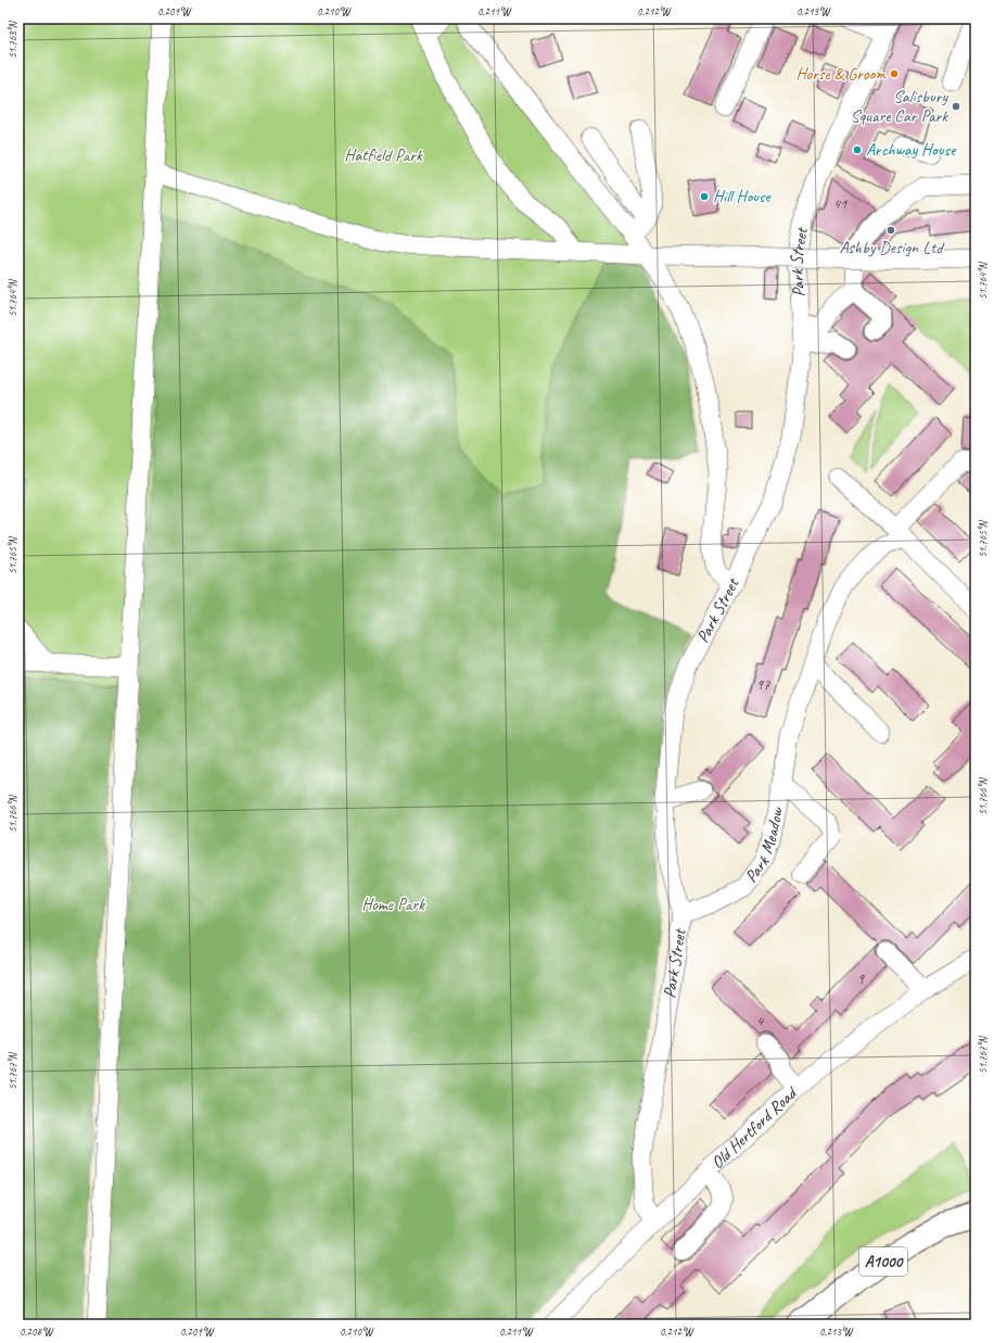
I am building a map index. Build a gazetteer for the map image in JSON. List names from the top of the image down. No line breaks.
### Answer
{"streets":{"main road":["A1000"],"street":["Park Street","Park Meadow","Old Hertford Road"]},"crossings":[["Park Street","Park Meadow"],["Park Street","Old Hertford Road"]],"parks":["Hatfield Park","Home Park"],"places":["Horse & Groom","Salisbury Square Car Park","Archway House","Hill House","Ashby Design Ltd"],"house_numbers":["41","97","9","4"],"coordinates":["0.209°W","0.210°W","0.211°W","0.212°W","0.213°W","51.763°N","51.764°N","51.765°N","51.766°N","51.767°N","0.208°W"]}
